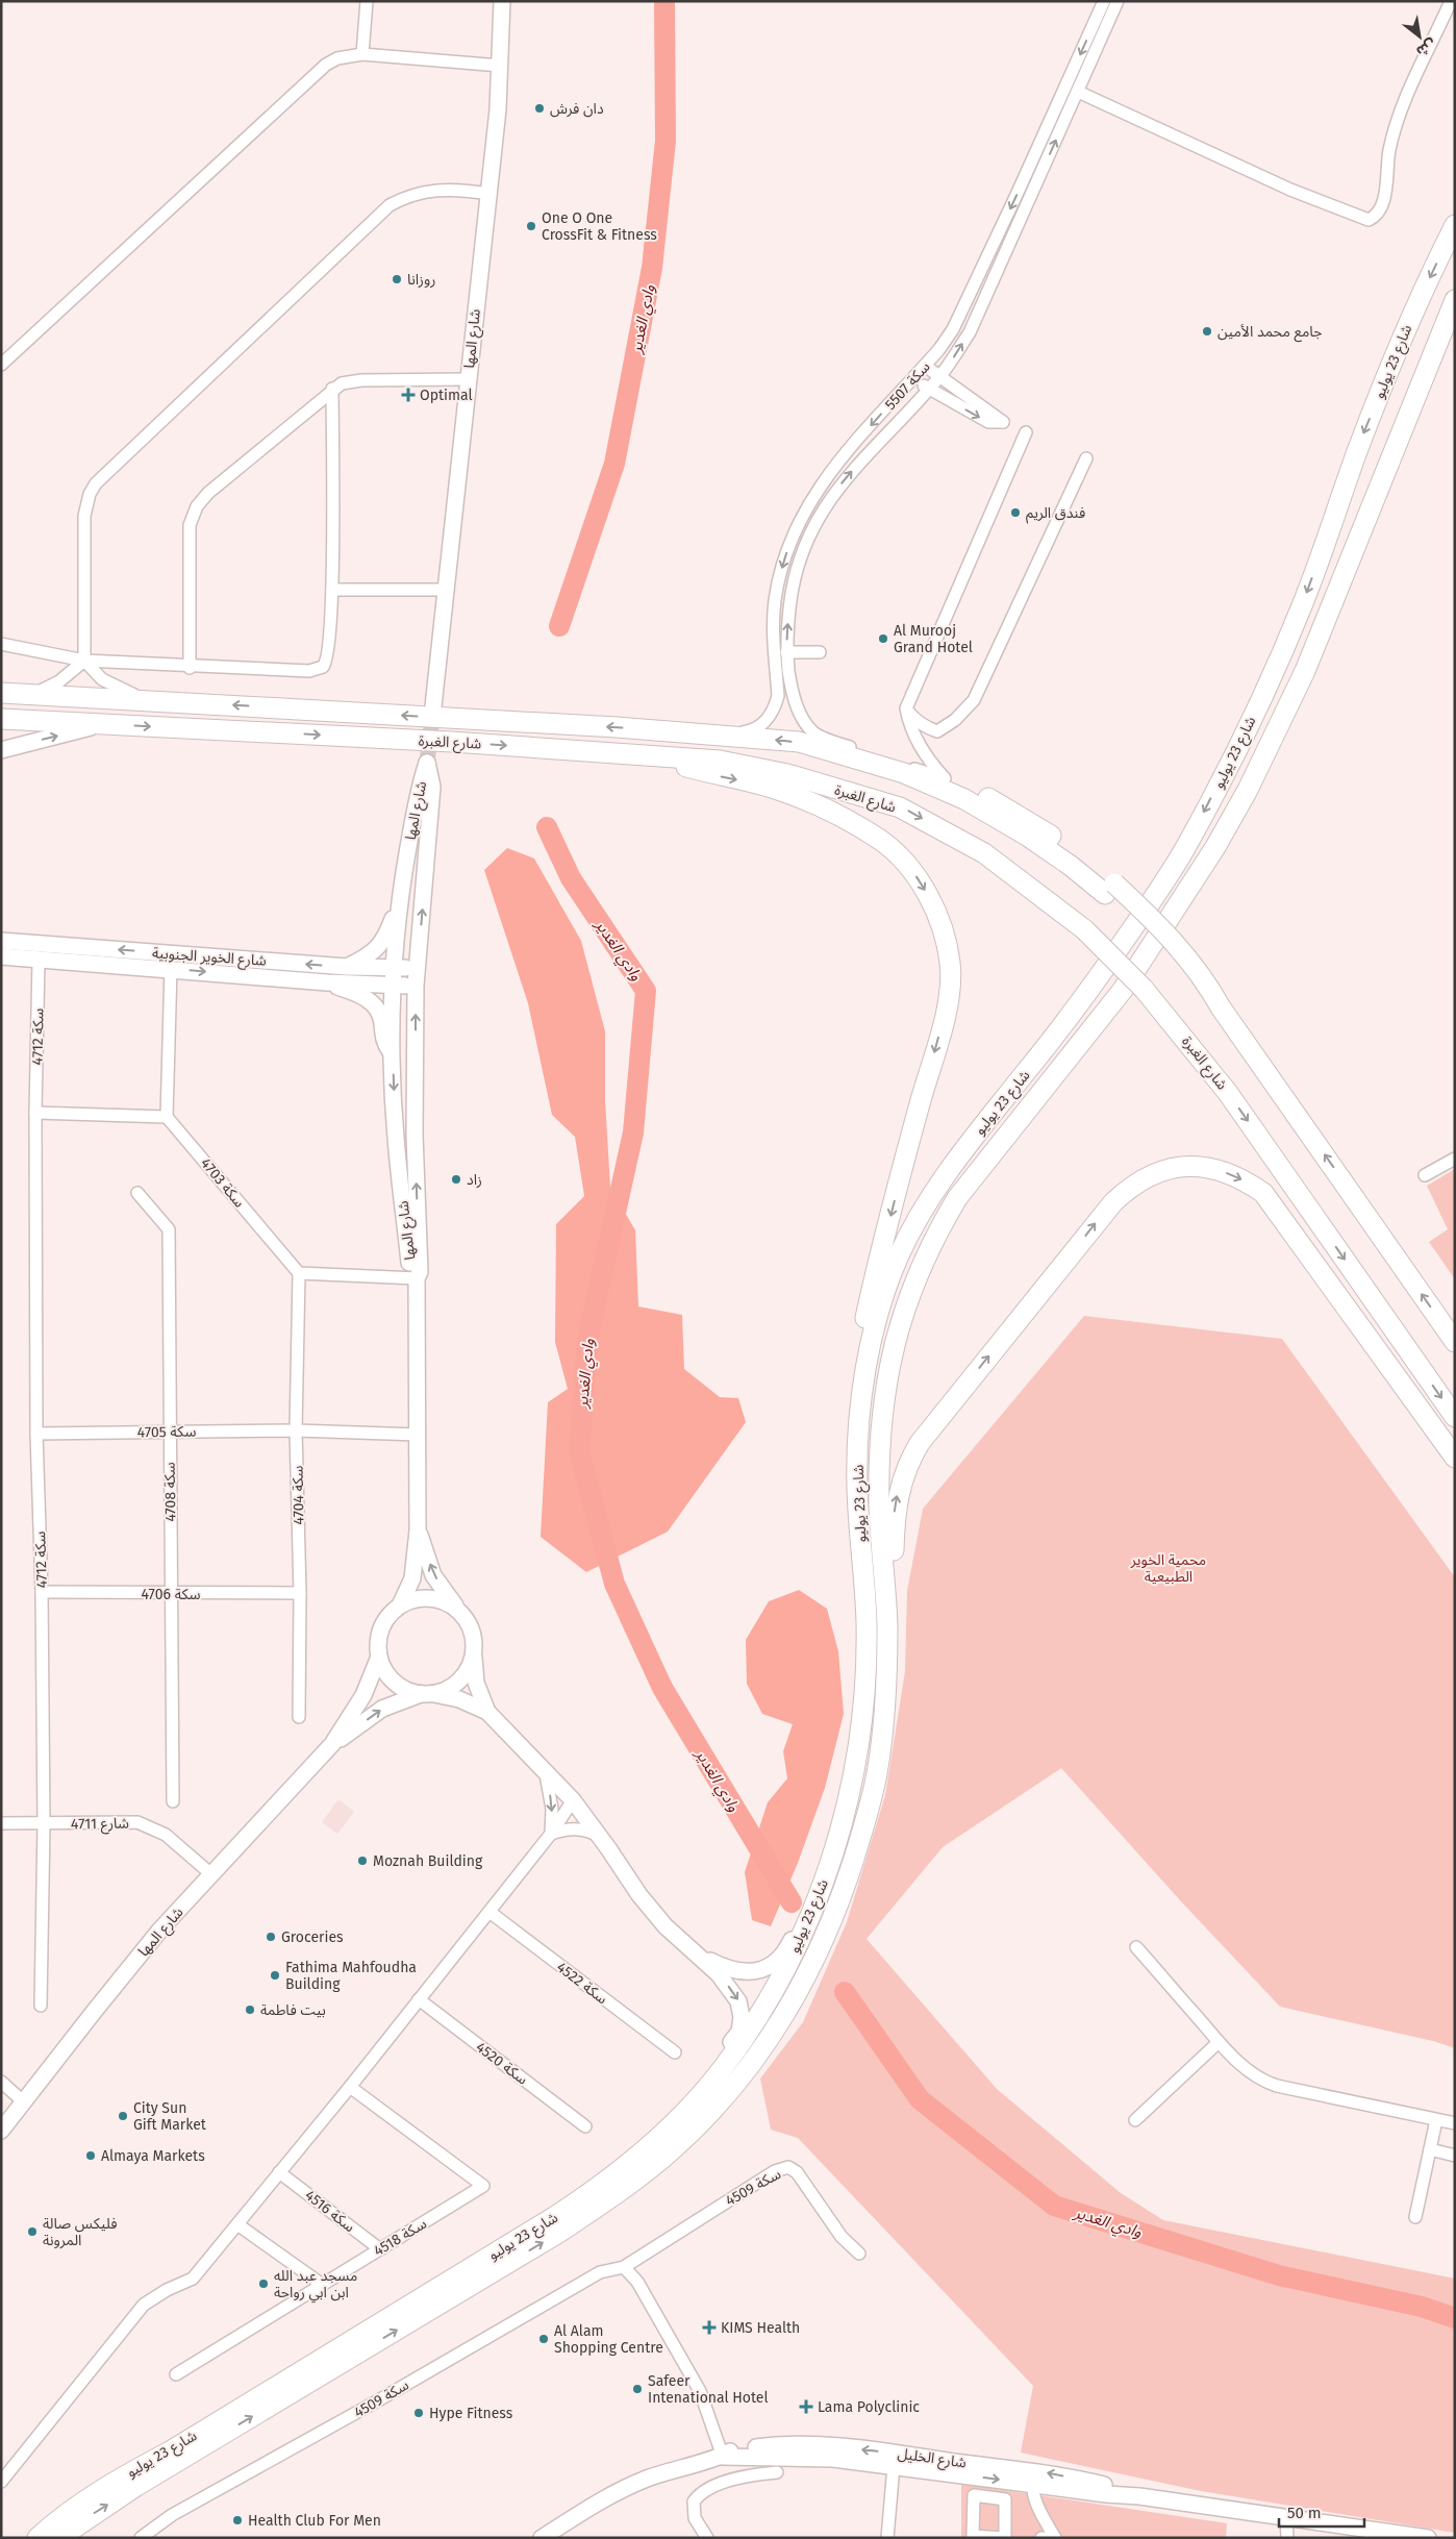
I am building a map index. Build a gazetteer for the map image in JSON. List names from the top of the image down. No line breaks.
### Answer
{"streets":{"main road":["شارع 23 يوليو","شارع الغبرة"],"street":["شارع المها","سكة 5507","شارع الخوير الجنوبية","سكة 4712","4703 سكة","4705 سكة","سكة 4708","سكة 4704","4706 سكة","4711 شارع","سكة 4522","سكة 4520","سكة 4509","سكة 4516","سكة 4518","شارع الخليل"]},"crossings":[["شارع المها","شارع الخوير الجنوبية"],["شارع المها","4705 سكة"],["شارع المها","4711 شارع"],["سكة 5507","شارع الغبرة"],["شارع الخوير الجنوبية","سكة 4712"],["سكة 4712","4705 سكة"],["سكة 4712","4706 سكة"],["سكة 4712","4711 شارع"],["4703 سكة","سكة 4704"],["4705 سكة","سكة 4708"],["4705 سكة","سكة 4704"],["سكة 4708","4706 سكة"],["سكة 4704","4706 سكة"],["سكة 4516","سكة 4518"]],"water":["وادي الغدير"],"parks":["محمية الخوير الطبيعية"],"places":{"other":["دان فرش","One O One CrossFit & Fitness","روزانا","جامع محمد الأمين","فندق الريم","Al Murooj Grand Hotel","زاد","Moznah Building","Groceries","Fathima Mahfoudha Building","بيت فاطمة","City Sun Gift Market","Almaya Markets","فليكس صالة المرونة","مسجد عبد الله ابن ابي رواحة","Al Alam Shopping Centre","Safeer Intenational Hotel","Hype Fitness","Health Club For Men"],"health":["Optimal","KIMS Health","Lama Polyclinic"]},"scale_bar":"50 m","north":"bottom right"}
